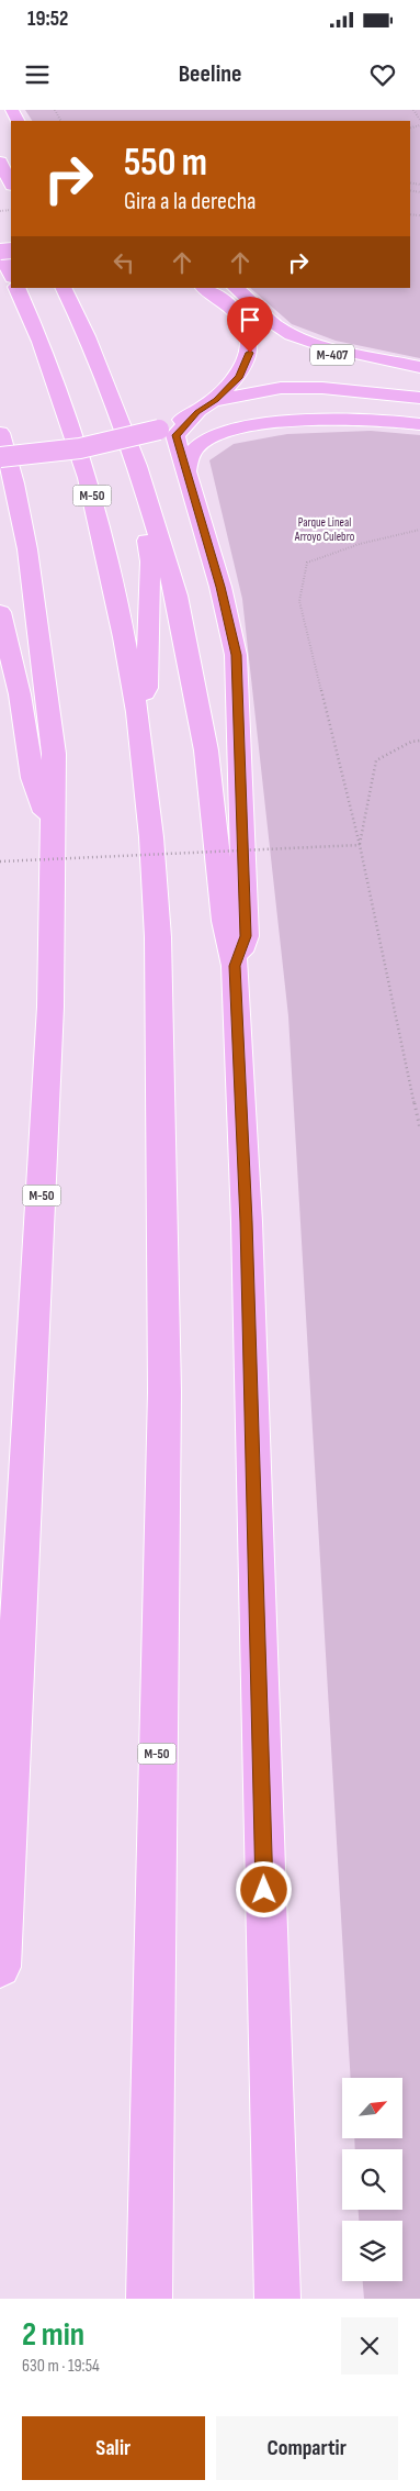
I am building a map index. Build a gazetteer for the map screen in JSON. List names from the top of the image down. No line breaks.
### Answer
{"streets":{"highway":["M-407","M-50"]},"parks":["Parque Lineal Arroyo Culebro"],"north":"top right","page":{"status":"19:52","header":"Beeline","turn":["550 m","Gira a la derecha"],"heading":["2 min","630 m · 19:54"],"buttons":["Salir","Compartir"]}}
